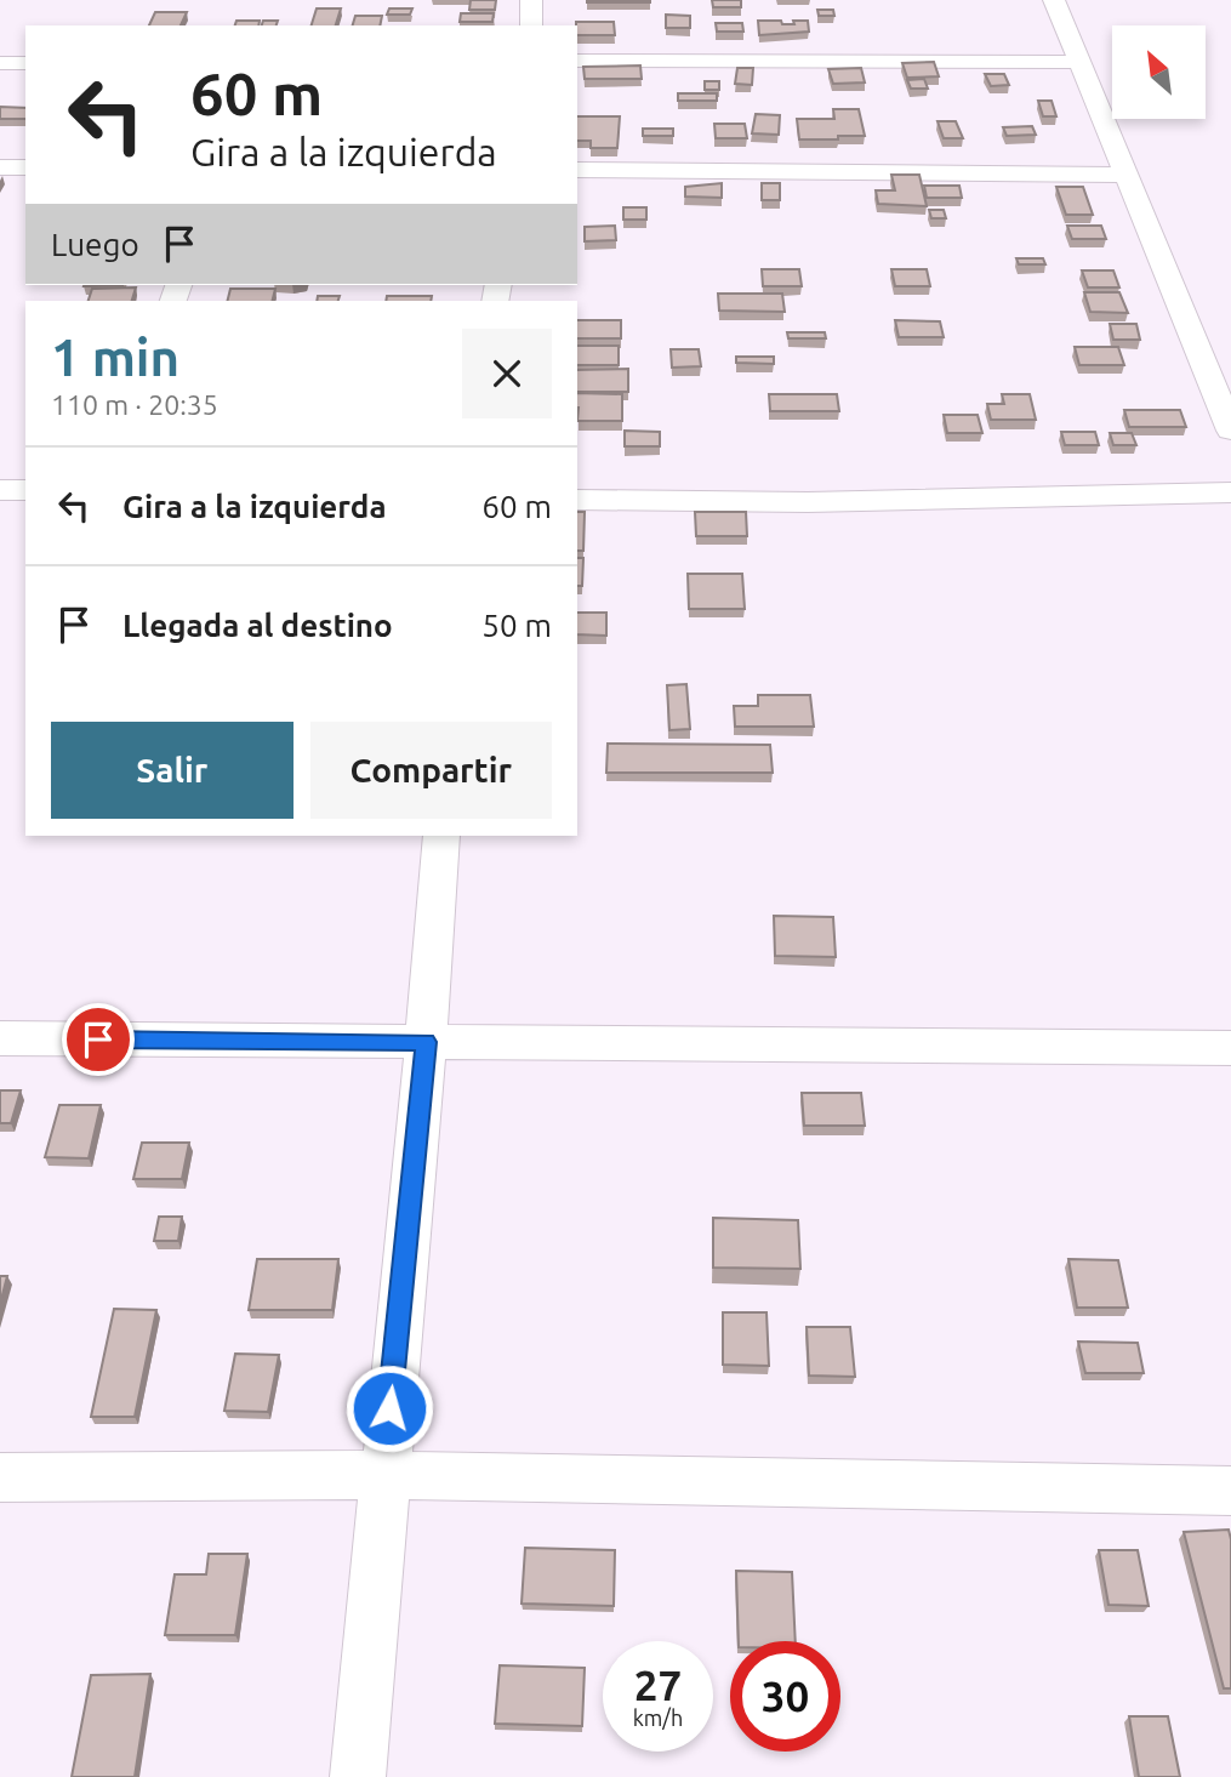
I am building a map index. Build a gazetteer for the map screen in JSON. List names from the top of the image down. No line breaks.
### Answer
{"north":"top left","page":{"turn":["60 m","Gira a la izquierda"],"then":"Luego","heading":["1 min","110 m · 20:35"],"list":[{"name":"Gira a la izquierda","value":"60 m"},{"name":"Llegada al destino","value":"50 m"}],"buttons":["Salir","Compartir"],"speed":"27 km/h","limit":"30"}}
